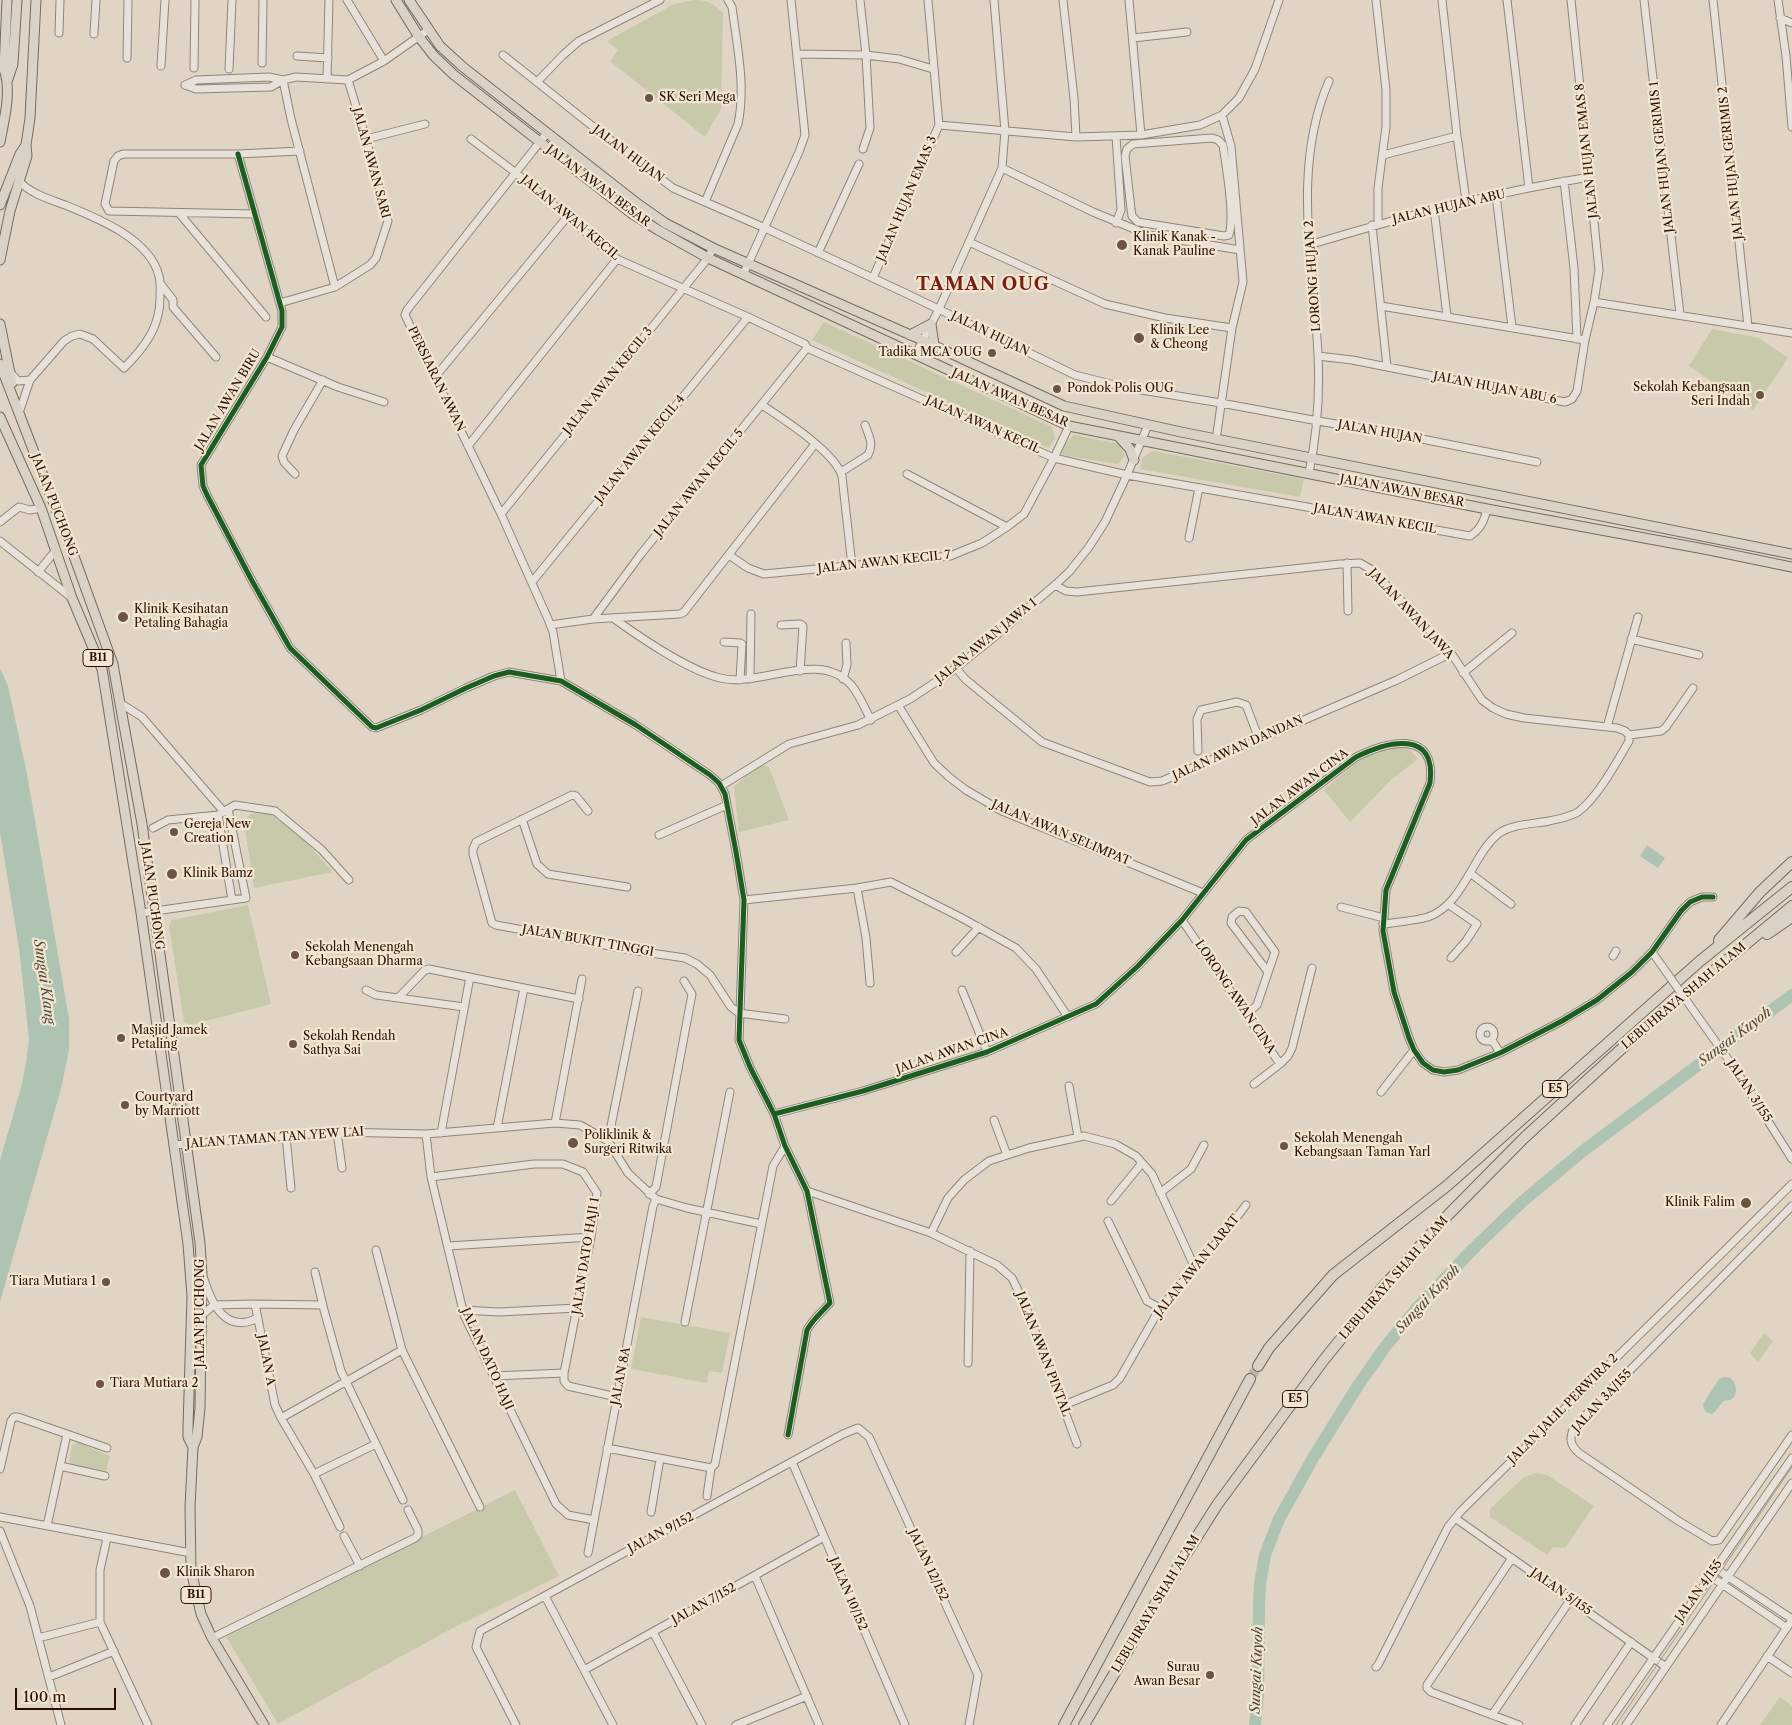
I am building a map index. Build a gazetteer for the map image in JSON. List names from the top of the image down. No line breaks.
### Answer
{"streets":{"highway":["LEBUHRAYA SHAH ALAM","E5"],"main road":["JALAN AWAN BESAR","JALAN PUCHONG","B11"],"street":["JALAN HUJAN EMAS 8","JALAN HUJAN","JALAN HUJAN GERIMIS 1","JALAN AWAN SARI","JALAN HUJAN GERIMIS 2","JALAN HUJAN EMAS 3","JALAN HUJAN ABU","JALAN AWAN KECIL","LORONG HUJAN 2","PERSIARAN AWAN","JALAN AWAN KECIL 3","JALAN HUJAN ABU 6","JALAN AWAN BIRU","JALAN AWAN KECIL 4","JALAN AWAN KECIL 5","JALAN AWAN KECIL 7","JALAN AWAN JAWA","JALAN AWAN JAWA 1","JALAN AWAN DANDAN","JALAN AWAN CINA","JALAN AWAN SELIMPAT","JALAN BUKIT TINGGI","LORONG AWAN CINA","JALAN 3/155","JALAN TAMAN TAN YEW LAI","JALAN DATO HAJI 1","JALAN AWAN LARAT","JALAN AWAN PINTAL","JALAN DATO HAJI","JALAN A","JALAN 8A","JALAN 3A/155","JALAN JALIL PERWIRA 2","JALAN 9/152","JALAN 12/152","JALAN 4/155","JALAN 5/155","JALAN 10/152","JALAN 7/152"]},"crossings":[["JALAN HUJAN EMAS 8","JALAN HUJAN ABU"],["JALAN HUJAN EMAS 8","JALAN HUJAN ABU 6"],["JALAN HUJAN","JALAN HUJAN EMAS 3"],["JALAN HUJAN","LORONG HUJAN 2"],["JALAN AWAN SARI","JALAN AWAN BIRU"],["JALAN AWAN BESAR","JALAN AWAN KECIL"],["JALAN AWAN BESAR","LORONG HUJAN 2"],["JALAN AWAN BESAR","PERSIARAN AWAN"],["JALAN AWAN BESAR","JALAN AWAN KECIL 3"],["JALAN AWAN BESAR","JALAN AWAN KECIL 7"],["JALAN AWAN BESAR","JALAN AWAN JAWA 1"],["JALAN HUJAN ABU","LORONG HUJAN 2"],["JALAN AWAN KECIL","PERSIARAN AWAN"],["JALAN AWAN KECIL","JALAN AWAN KECIL 3"],["JALAN AWAN KECIL","JALAN AWAN KECIL 4"],["JALAN AWAN KECIL","JALAN AWAN KECIL 5"],["JALAN AWAN KECIL","JALAN AWAN KECIL 7"],["JALAN AWAN KECIL","JALAN AWAN JAWA 1"],["LORONG HUJAN 2","JALAN HUJAN ABU 6"],["PERSIARAN AWAN","JALAN AWAN KECIL 3"],["PERSIARAN AWAN","JALAN AWAN BIRU"],["PERSIARAN AWAN","JALAN AWAN KECIL 4"],["JALAN PUCHONG","JALAN TAMAN TAN YEW LAI"],["JALAN AWAN JAWA","JALAN AWAN JAWA 1"],["JALAN AWAN JAWA","JALAN AWAN DANDAN"],["JALAN AWAN JAWA 1","JALAN AWAN DANDAN"],["JALAN AWAN JAWA 1","JALAN AWAN SELIMPAT"],["JALAN AWAN CINA","JALAN AWAN SELIMPAT"],["JALAN AWAN CINA","LORONG AWAN CINA"],["JALAN AWAN CINA","JALAN 3/155"],["JALAN TAMAN TAN YEW LAI","JALAN DATO HAJI"],["JALAN TAMAN TAN YEW LAI","JALAN 8A"],["JALAN DATO HAJI 1","JALAN DATO HAJI"],["JALAN AWAN LARAT","JALAN AWAN PINTAL"],["JALAN DATO HAJI","JALAN 8A"],["JALAN JALIL PERWIRA 2","JALAN 5/155"],["JALAN 9/152","JALAN 12/152"],["JALAN 9/152","JALAN 10/152"],["JALAN 4/155","JALAN 5/155"],["JALAN 10/152","JALAN 7/152"]],"districts":["TAMAN OUG"],"water":["Sungai Klang","Sungai Kuyoh"],"places":["SK Seri Mega","Klinik Kanak - Kanak Pauline","Klinik Lee & Cheong","Tadika MCA OUG","Pondok Polis OUG","Sekolah Kebangsaan Seri Indah","Klinik Kesihatan Petaling Bahagia","Gereja New Creation","Klinik Bamz","Sekolah Menengah Kebangsaan Dharma","Masjid Jamek Petaling","Sekolah Rendah Sathya Sai","Courtyard by Marriott","Poliklinik & Surgeri Ritwika","Sekolah Menengah Kebangsaan Taman Yarl","Klinik Falim","Tiara Mutiara 1","Tiara Mutiara 2","Klinik Sharon","Surau Awan Besar"],"scale_bar":"100 m"}
